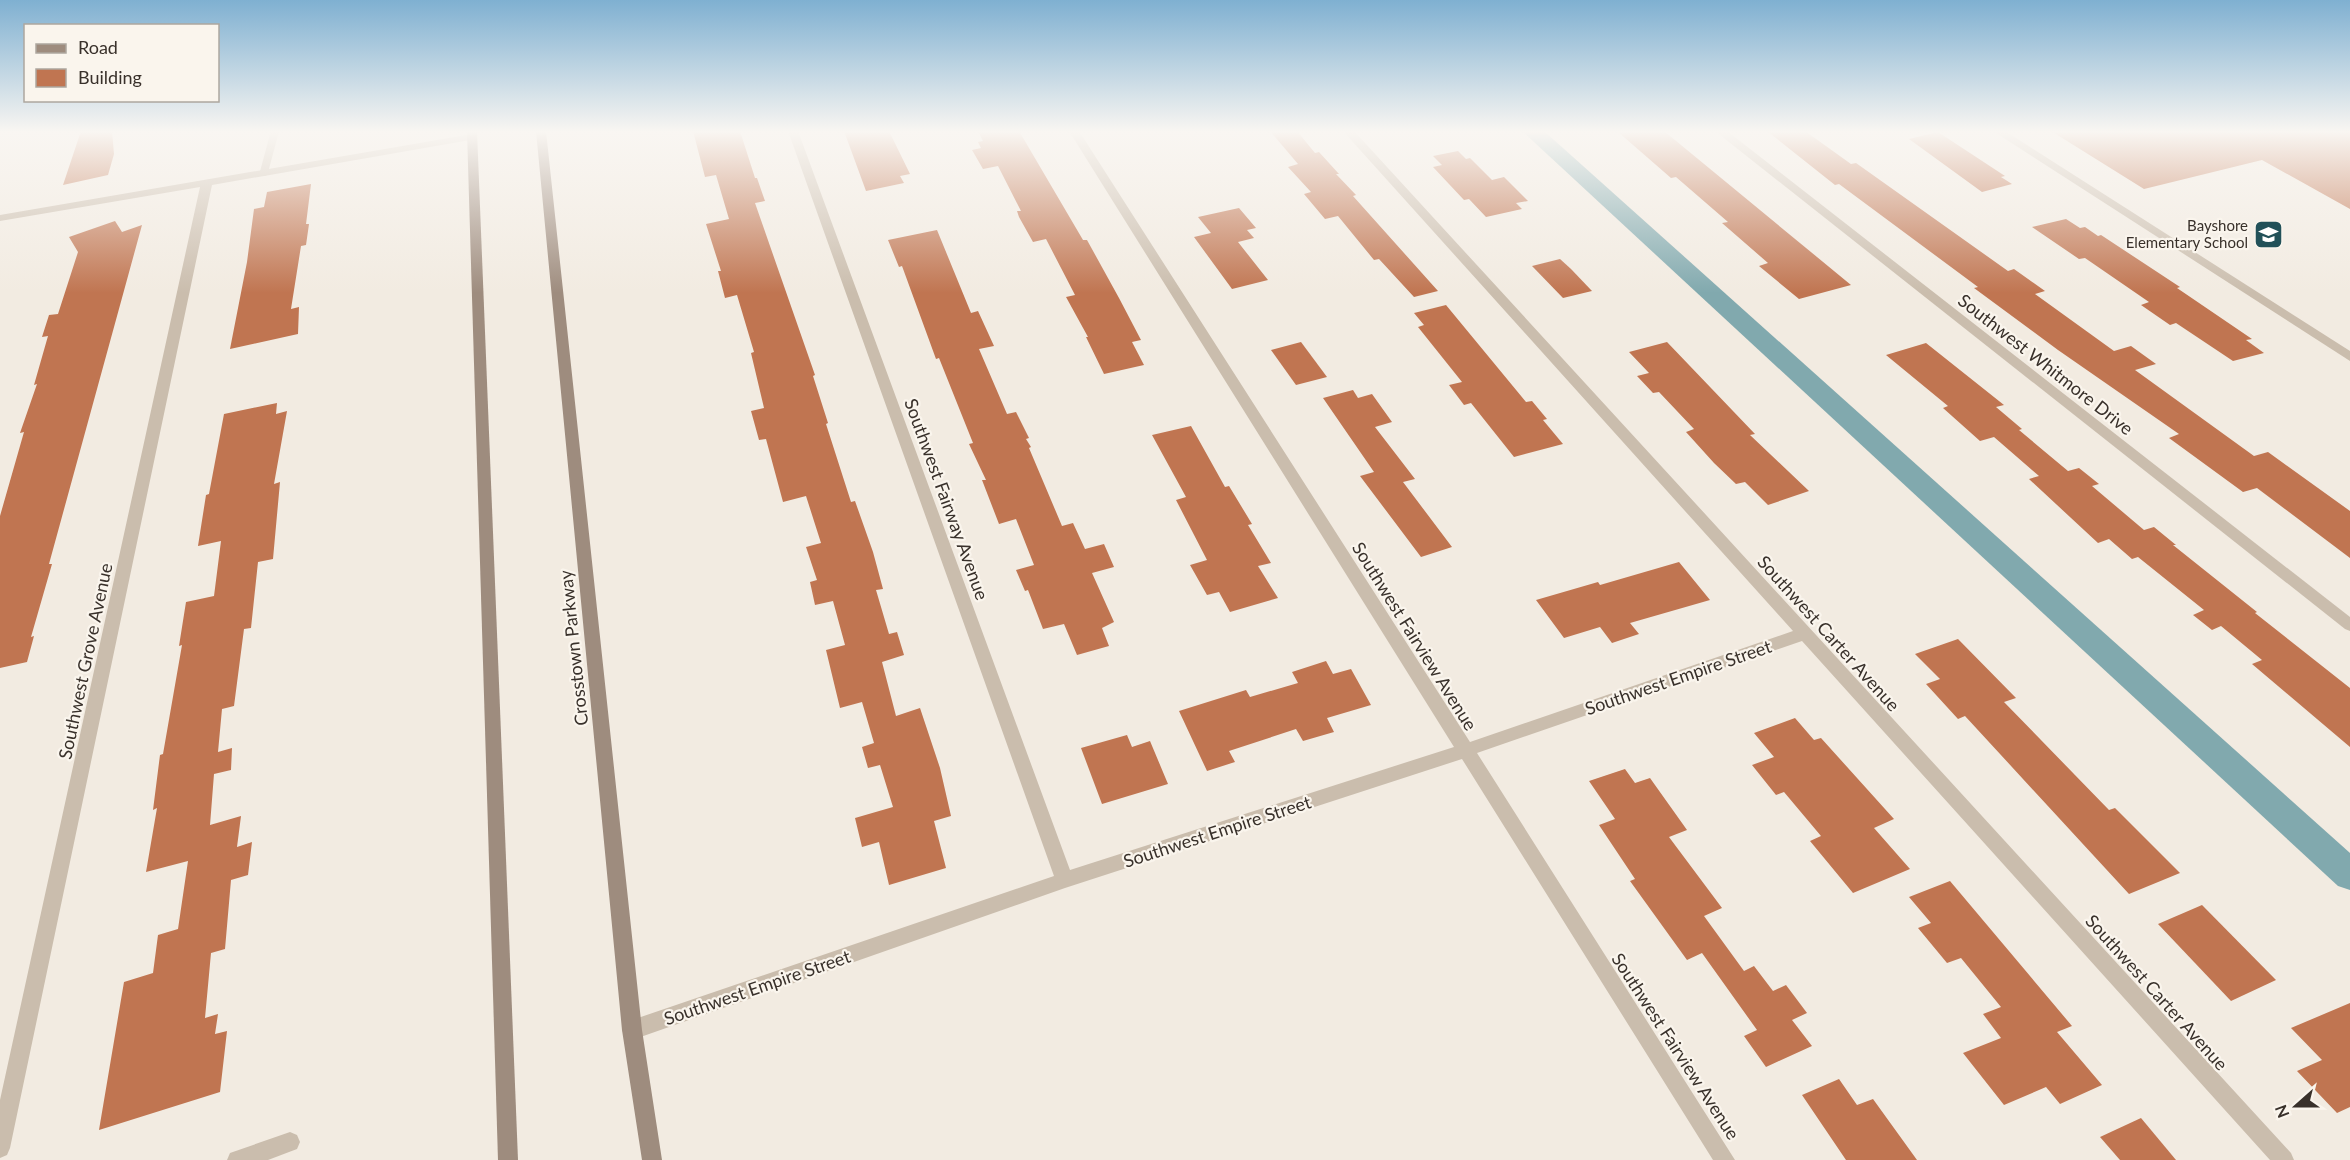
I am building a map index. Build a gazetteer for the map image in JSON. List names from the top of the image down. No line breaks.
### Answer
{"streets":{"main road":["Crosstown Parkway"],"street":["Southwest Whitmore Drive","Southwest Fairway Avenue","Southwest Carter Avenue","Southwest Fairview Avenue","Southwest Grove Avenue","Southwest Empire Street"]},"crossings":[["Southwest Fairway Avenue","Southwest Empire Street"],["Southwest Carter Avenue","Southwest Empire Street"],["Southwest Fairview Avenue","Southwest Empire Street"],["Crosstown Parkway","Southwest Empire Street"]],"places":{"school or university":["Bayshore Elementary School"]},"legend":["Road","Building"],"north":"left"}
